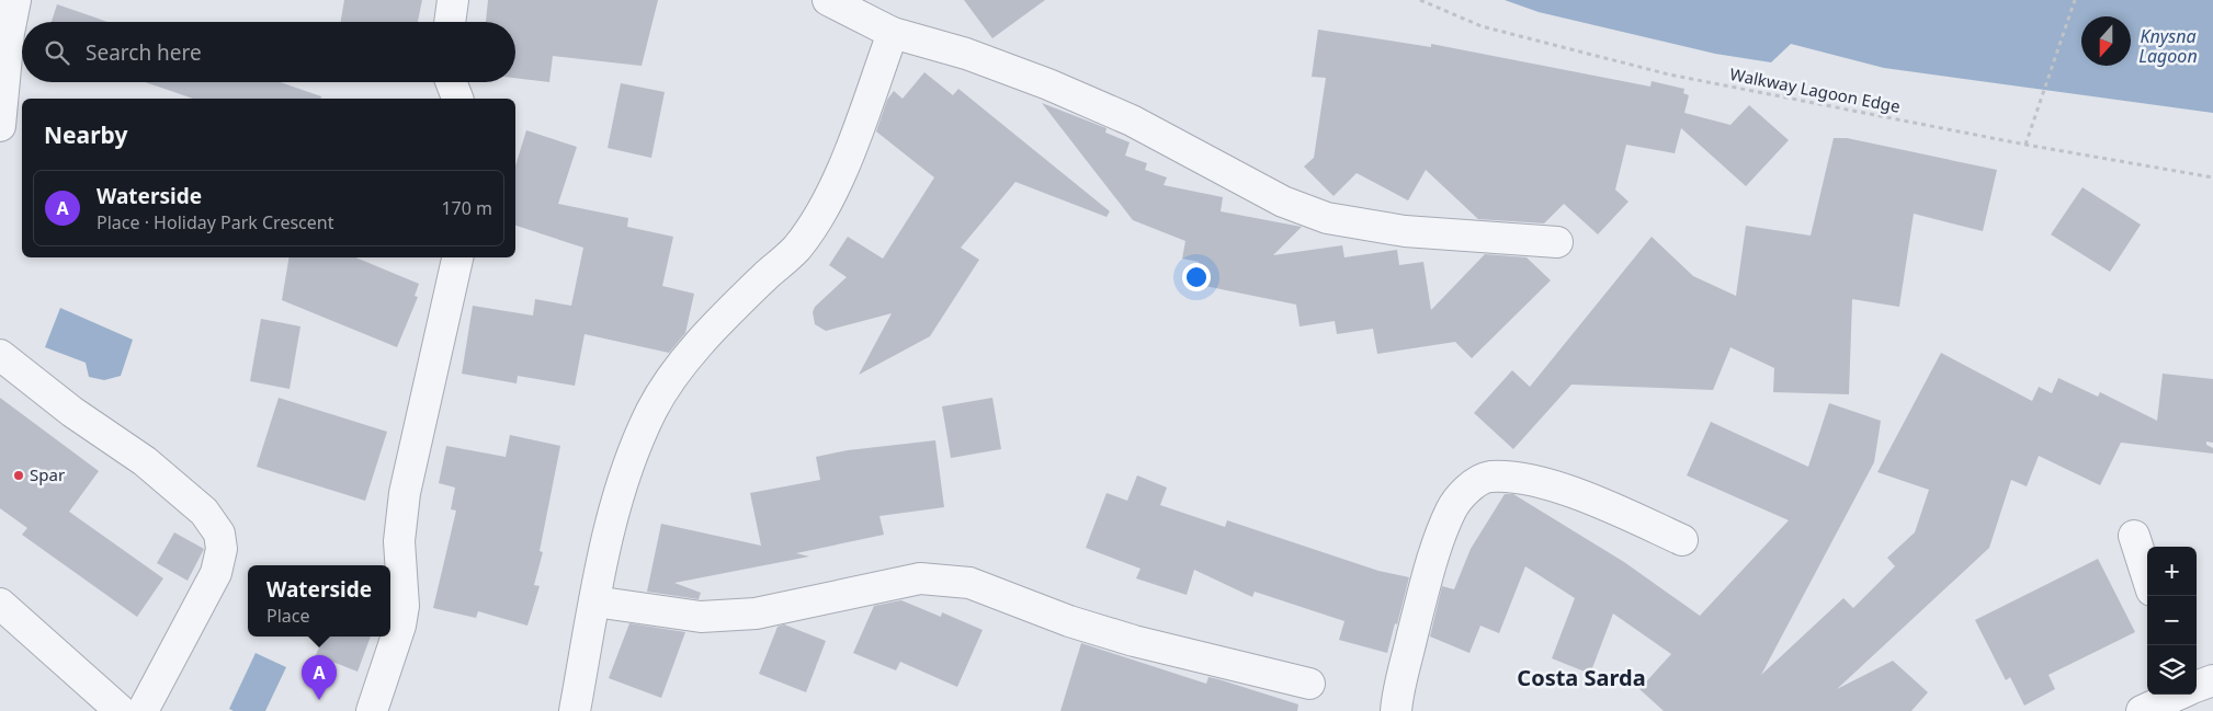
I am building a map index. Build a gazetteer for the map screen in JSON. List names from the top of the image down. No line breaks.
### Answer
{"streets":{"path":["Walkway Lagoon Edge"]},"districts":["Costa Sarda"],"water":["Knysna Lagoon"],"places":["Spar"],"north":"bottom","page":{"search":"Search here","heading":"Nearby","list":[{"mark":"A","name":"Waterside","note":"Place · Holiday Park Crescent","value":"170 m"}],"map_buttons":["+","−"],"popup":["Waterside","Place"],"pins":"A"}}
